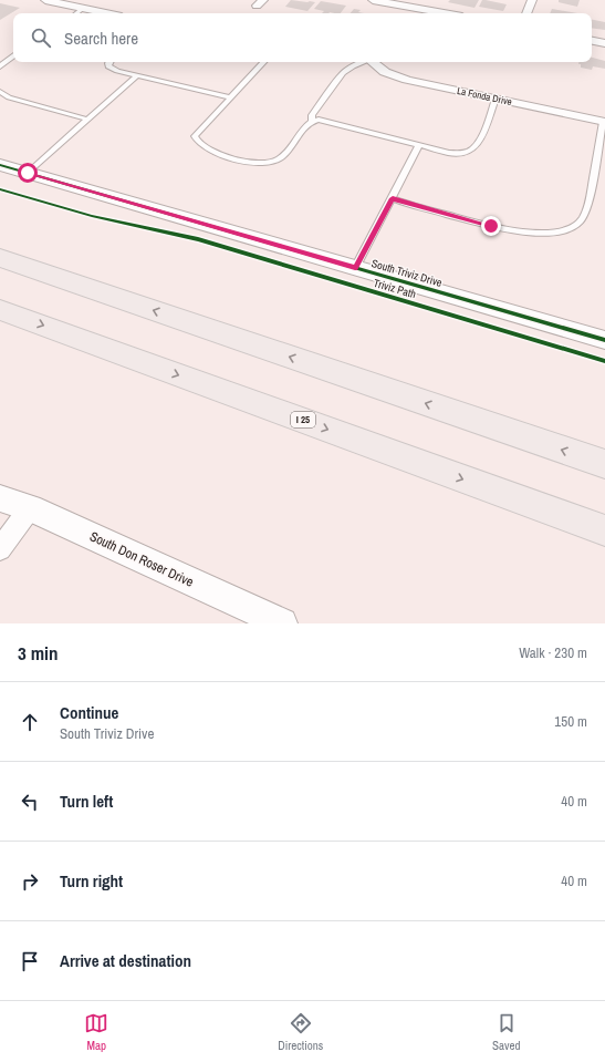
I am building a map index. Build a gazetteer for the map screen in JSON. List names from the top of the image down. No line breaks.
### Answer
{"streets":{"highway":["I 25"],"street":["La Fonda Drive","South Triviz Drive","South Don Roser Drive"],"cycle path":["Triviz Path"]},"page":{"search":"Search here","heading":["3 min","Walk · 230 m"],"list":[["Continue","South Triviz Drive","150 m"],["Turn left","40 m"],["Turn right","40 m"],"Arrive at destination"],"nav":["Map","Directions","Saved"]}}
